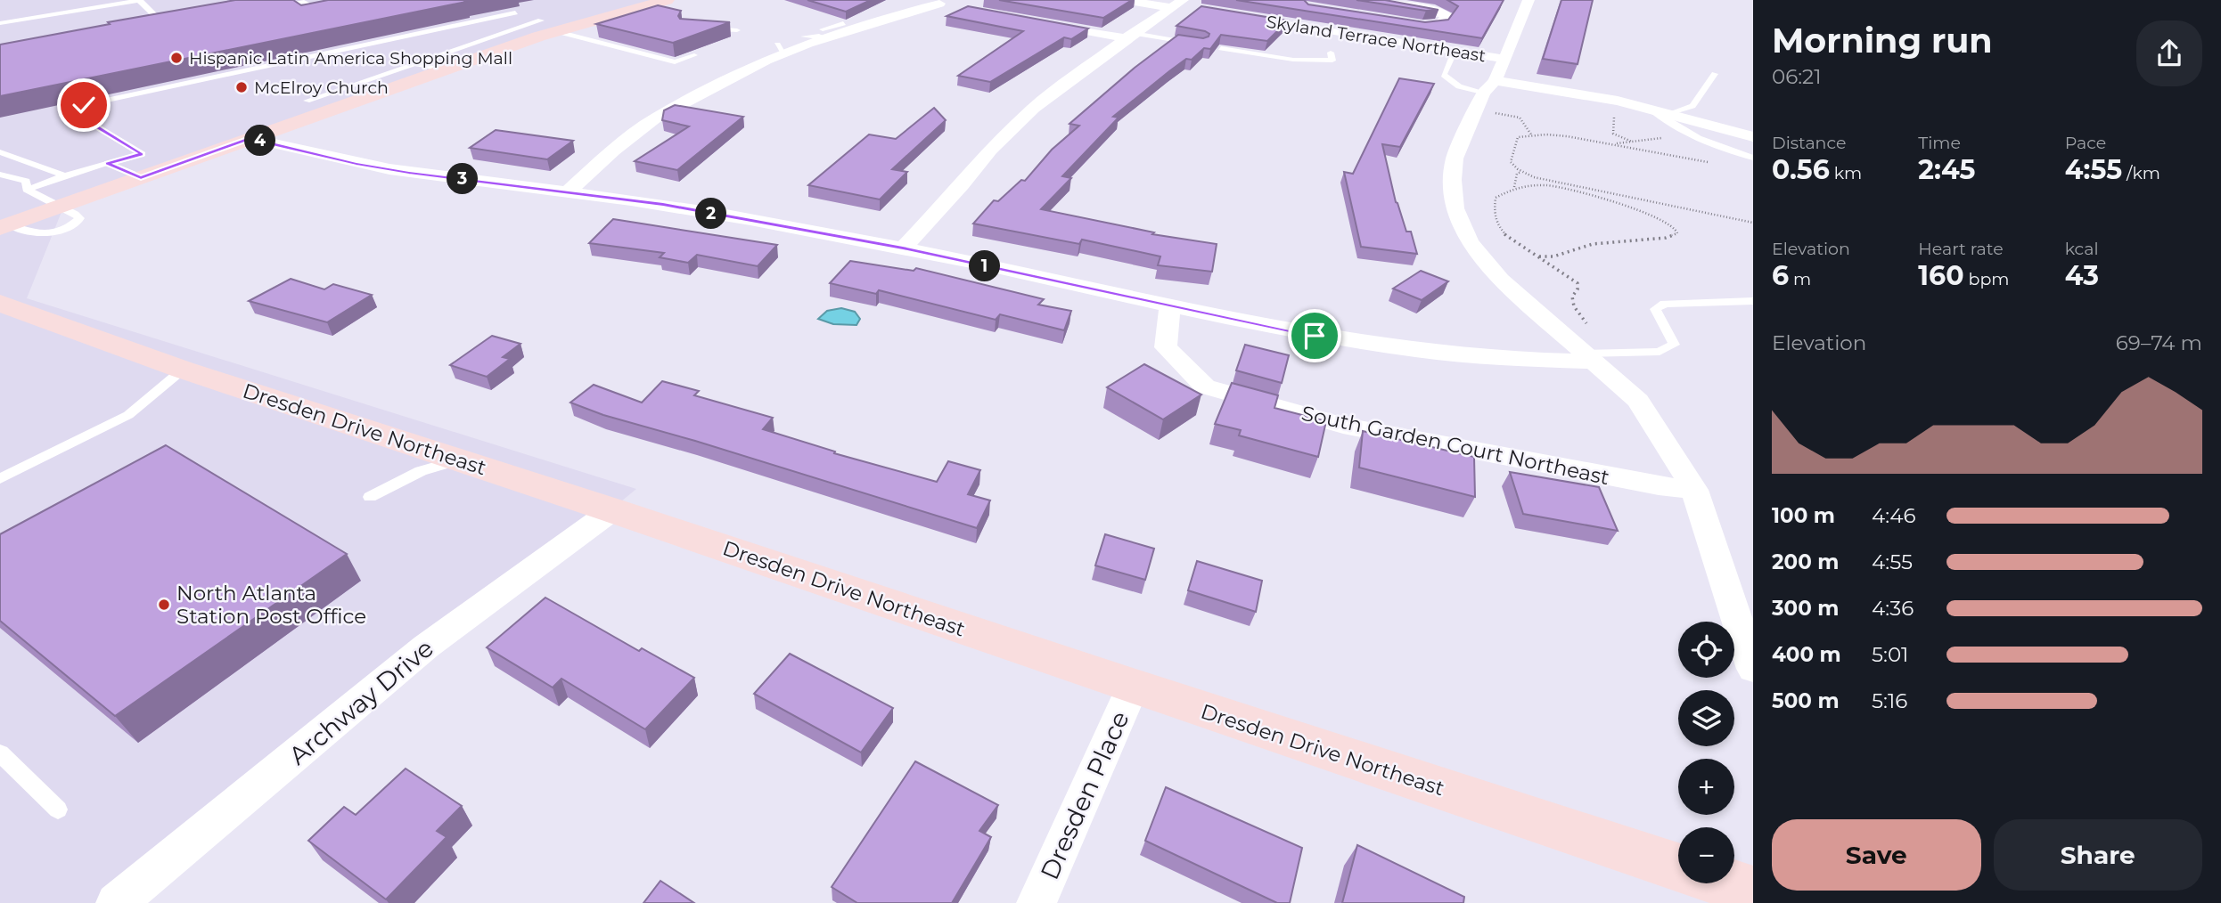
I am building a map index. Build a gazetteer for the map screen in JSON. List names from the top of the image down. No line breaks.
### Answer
{"streets":{"street":["Skyland Terrace Northeast","Dresden Drive Northeast","South Garden Court Northeast","Archway Drive","Dresden Place"]},"crossings":[["Dresden Drive Northeast","Archway Drive"],["Dresden Drive Northeast","Dresden Place"]],"places":["Hispanic Latin America Shopping Mall","McElroy Church","North Atlanta Station Post Office"],"page":{"heading":["Morning run","06:21"],"stats":[["Distance","0.56 km"],["Time","2:45"],["Pace","4:55 /km"],["Elevation","6 m"],["Heart rate","160 bpm"],["kcal","43"]],"pins":["4","3","2","1"],"chart":["Elevation","69–74 m"],"list":[{"name":"100 m","note":"4:46"},{"name":"200 m","note":"4:55"},{"name":"300 m","note":"4:36"},{"name":"400 m","note":"5:01"},{"name":"500 m","note":"5:16"}],"map_buttons":["+","−"],"buttons":["Save","Share"]}}
